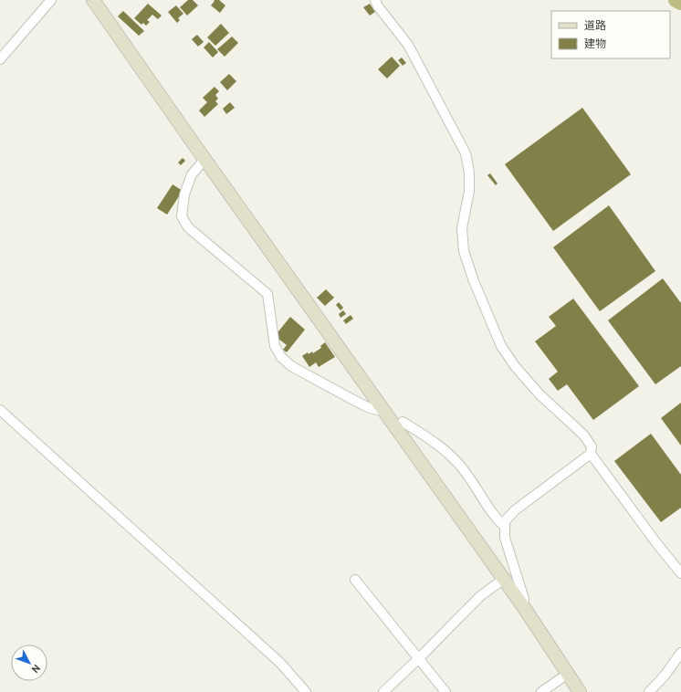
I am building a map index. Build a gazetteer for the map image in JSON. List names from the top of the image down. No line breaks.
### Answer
{"legend":["道路","建物"],"north":"bottom right"}
